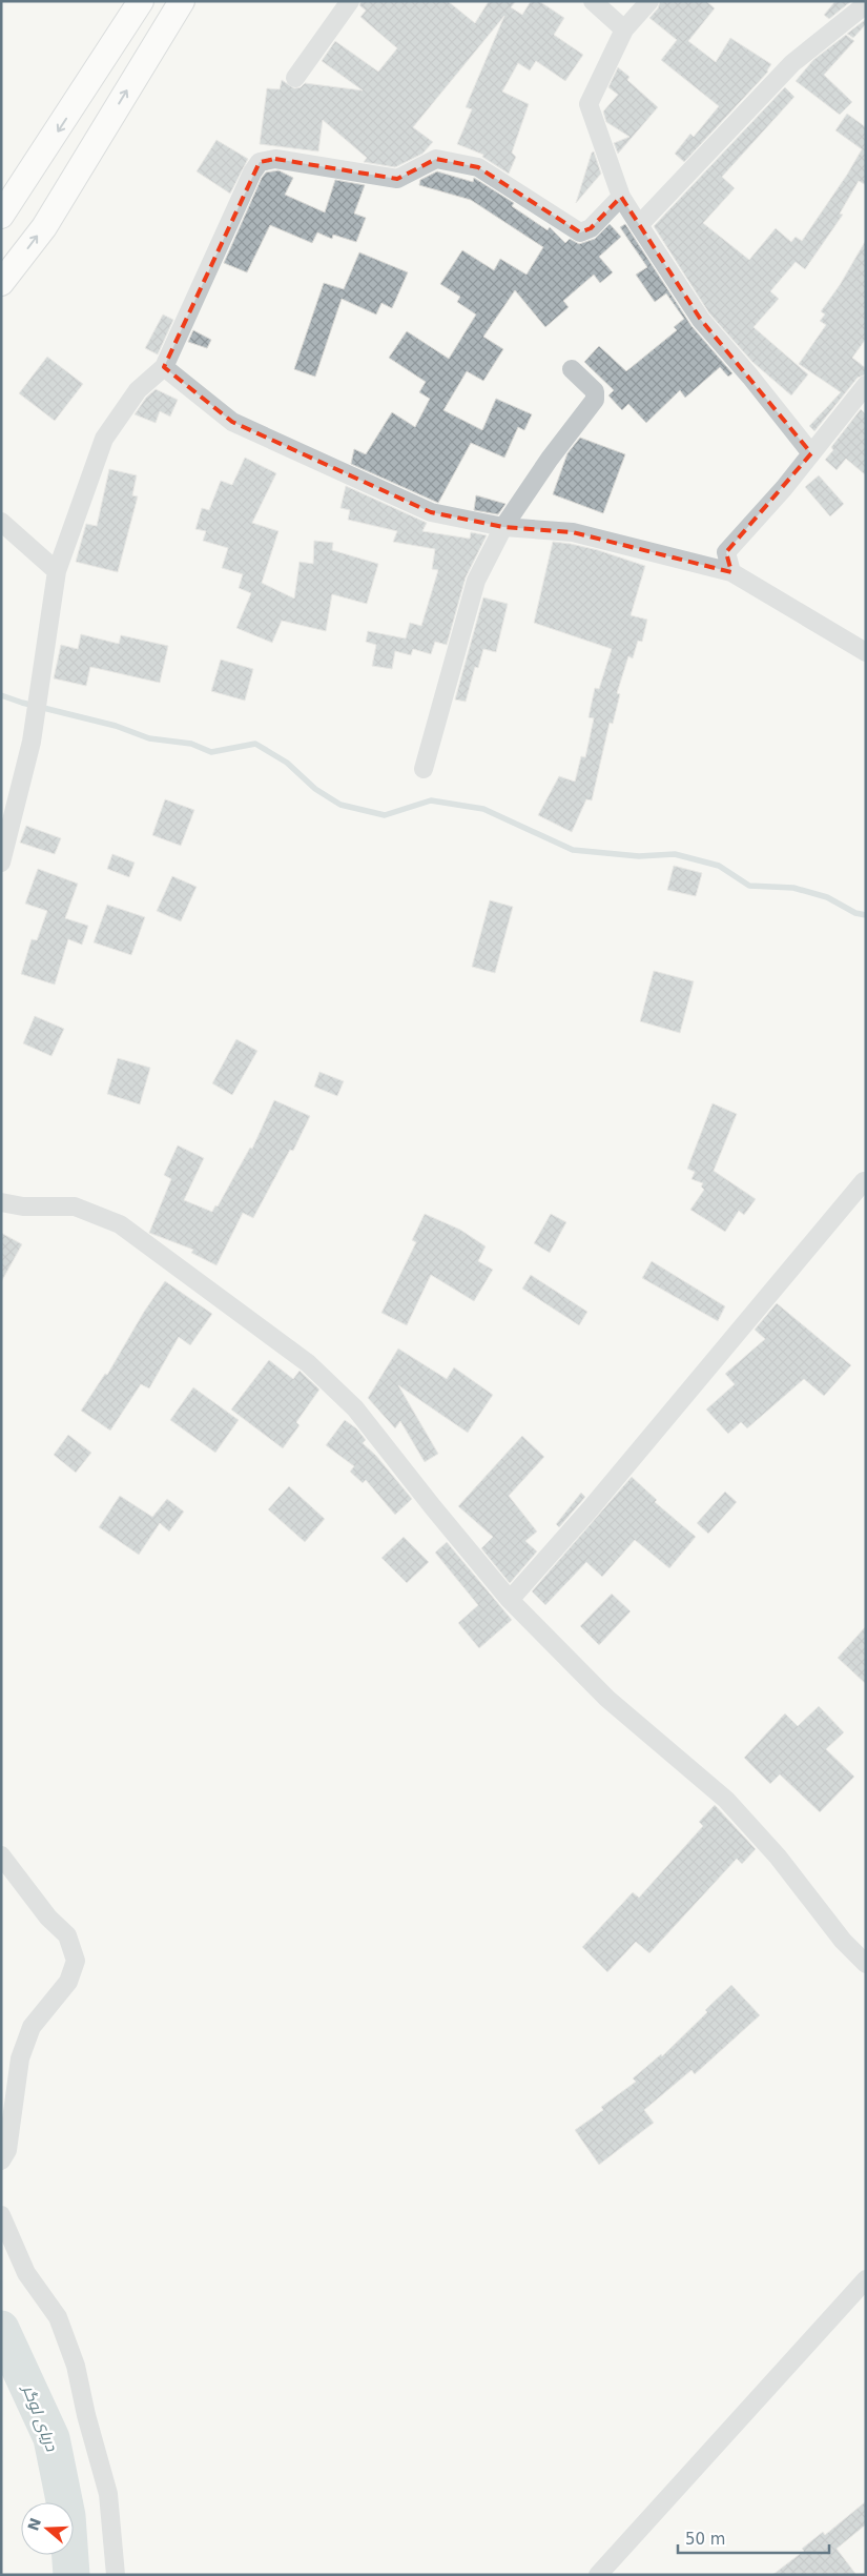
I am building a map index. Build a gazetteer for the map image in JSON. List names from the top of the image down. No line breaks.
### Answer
{"water":["دریای لوگر"],"scale_bar":"50 m","north":"left"}
